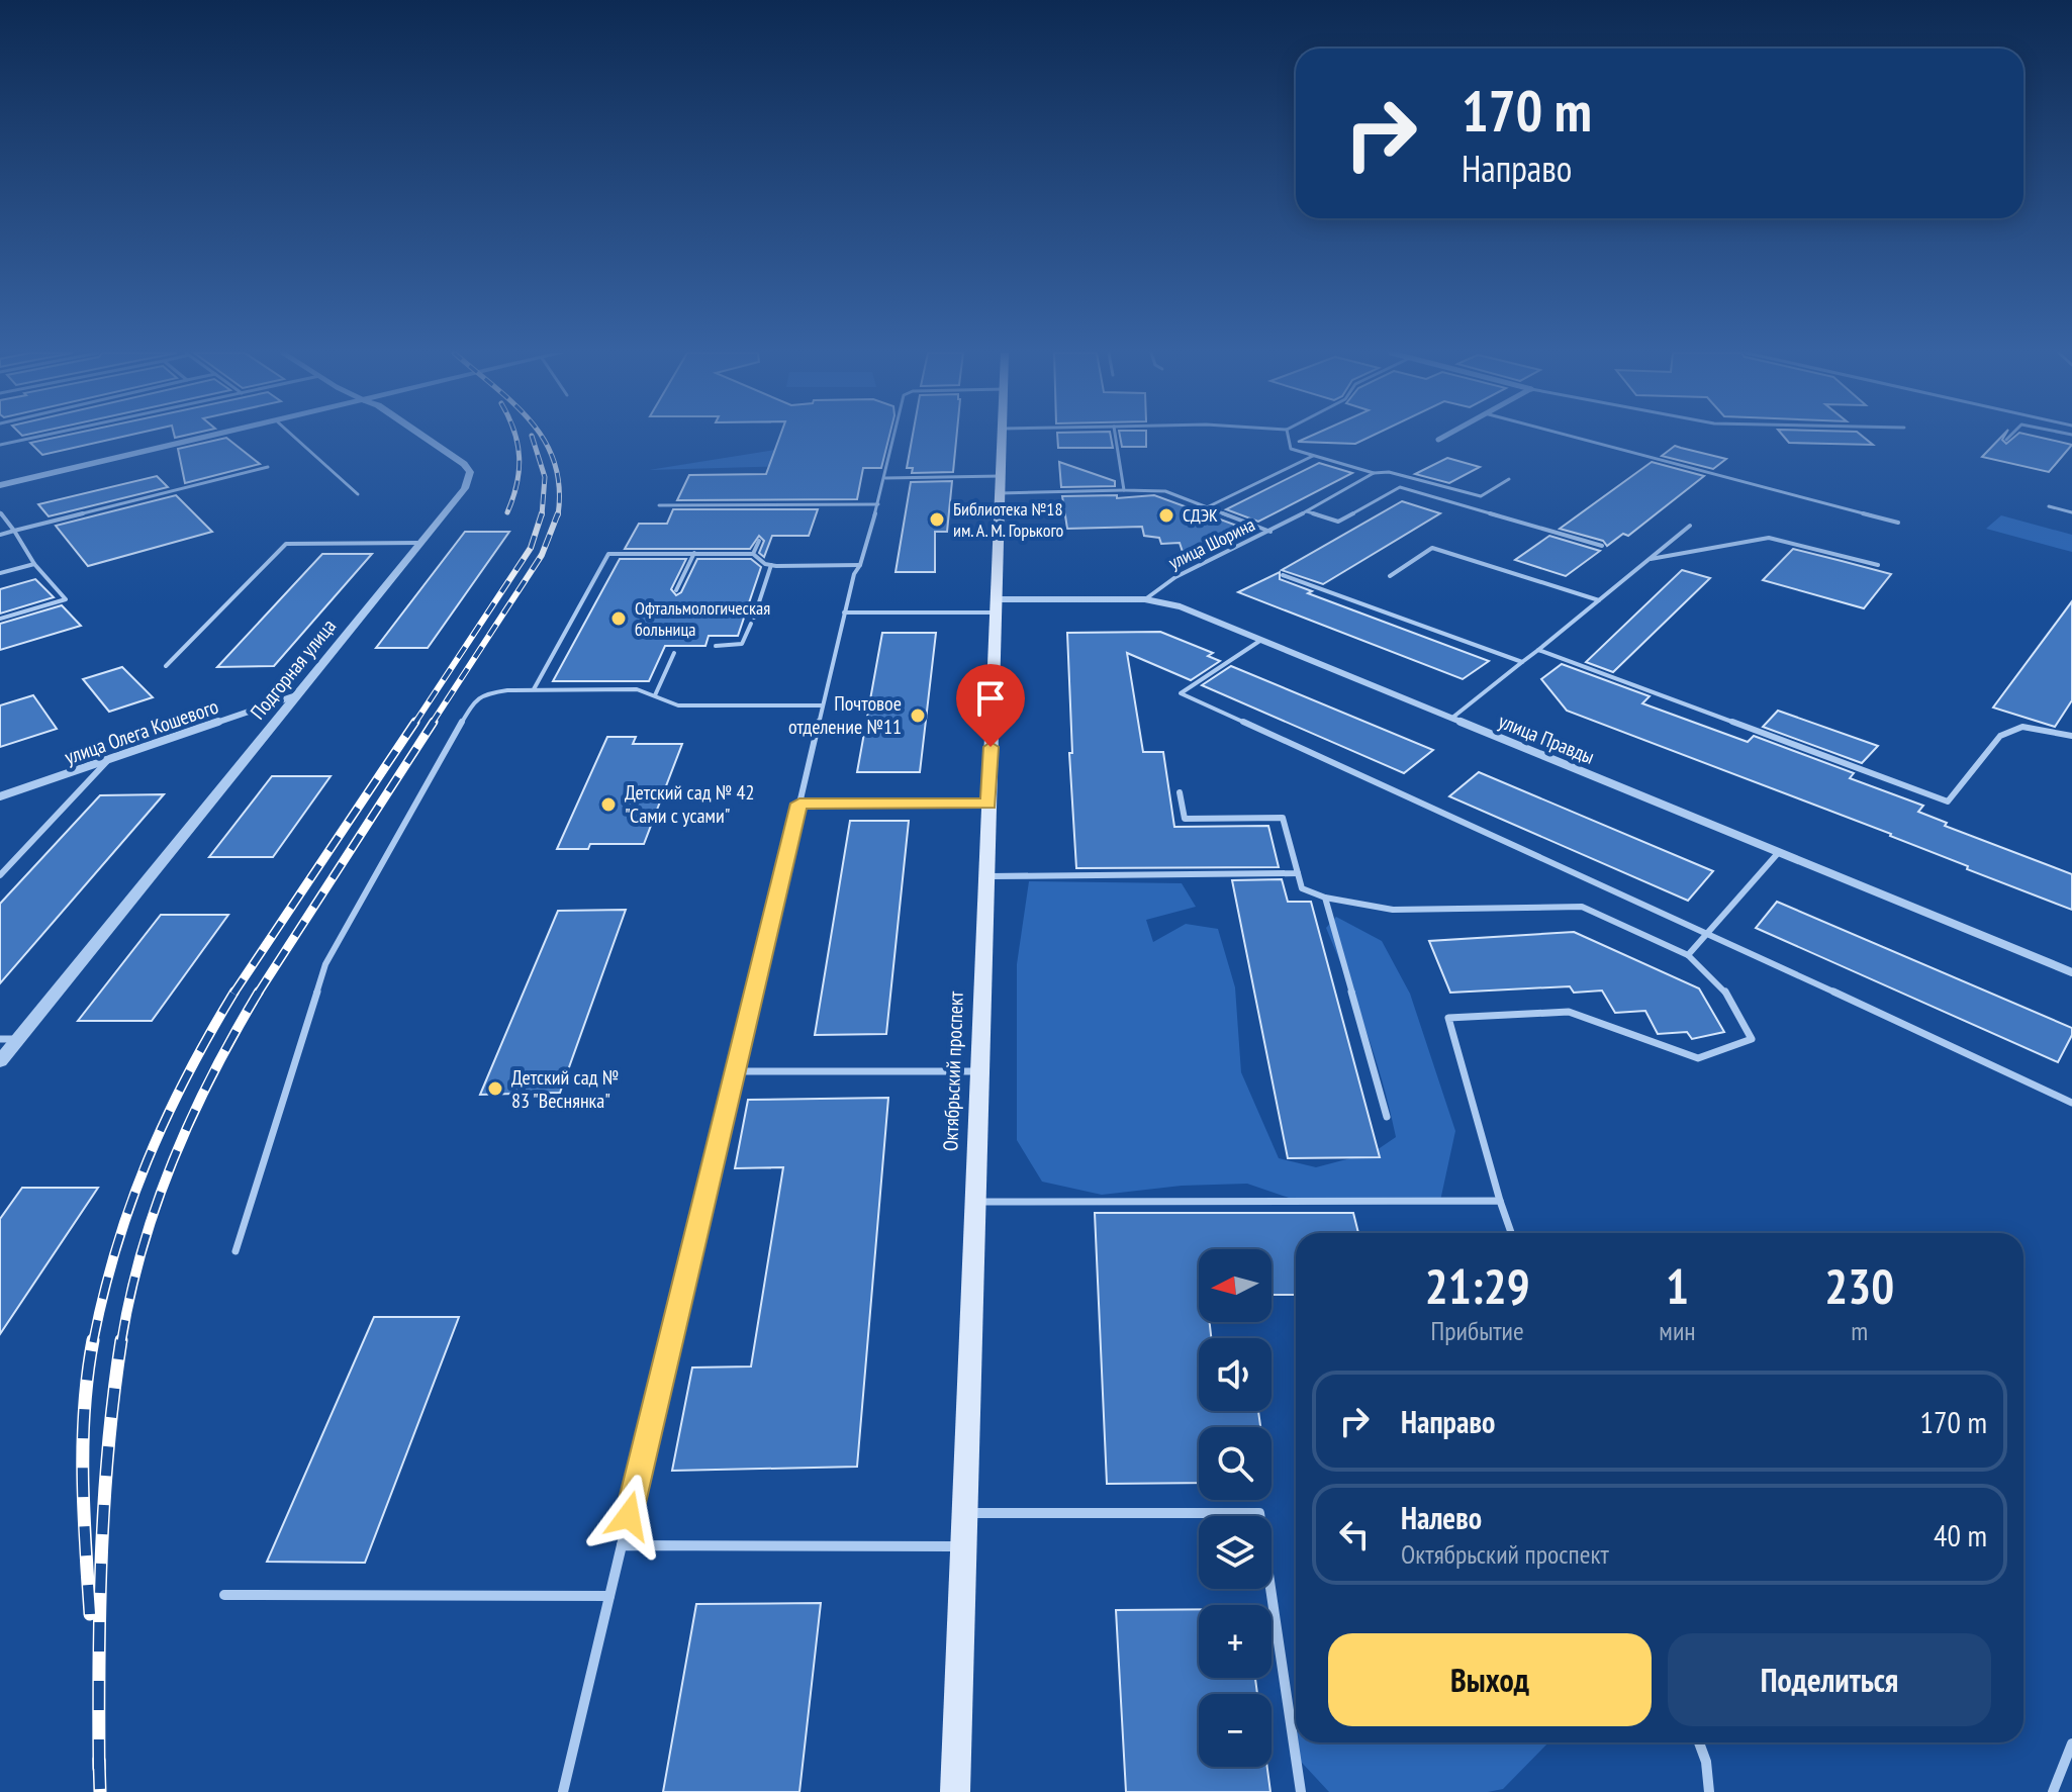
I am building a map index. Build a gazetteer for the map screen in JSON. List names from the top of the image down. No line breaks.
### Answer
{"streets":{"main road":["Октябрьский проспект"],"street":["Подгорная улица","улица Олега Кошевого","улица Правды"],"lane":["улица Шорина"]},"crossings":[["улица Шорина","улица Правды"],["Подгорная улица","улица Олега Кошевого"],["улица Правды","Октябрьский проспект"]],"places":["СДЭК","Библиотека №18 им. А. М. Горького","Офтальмологическая больница","Почтовое отделение №11","Детский сад № 42 \"Сами с усами\"","Детский сад № 83 \"Веснянка\""],"north":"left","page":{"turn":["170 m","Направо"],"eta":["21:29","Прибытие","1","мин","230","m"],"map_buttons":["+","−"],"list":[{"name":"Направо","value":"170 m"},{"name":"Налево","note":"Октябрьский проспект","value":"40 m"}],"buttons":["Выход","Поделиться"]}}
